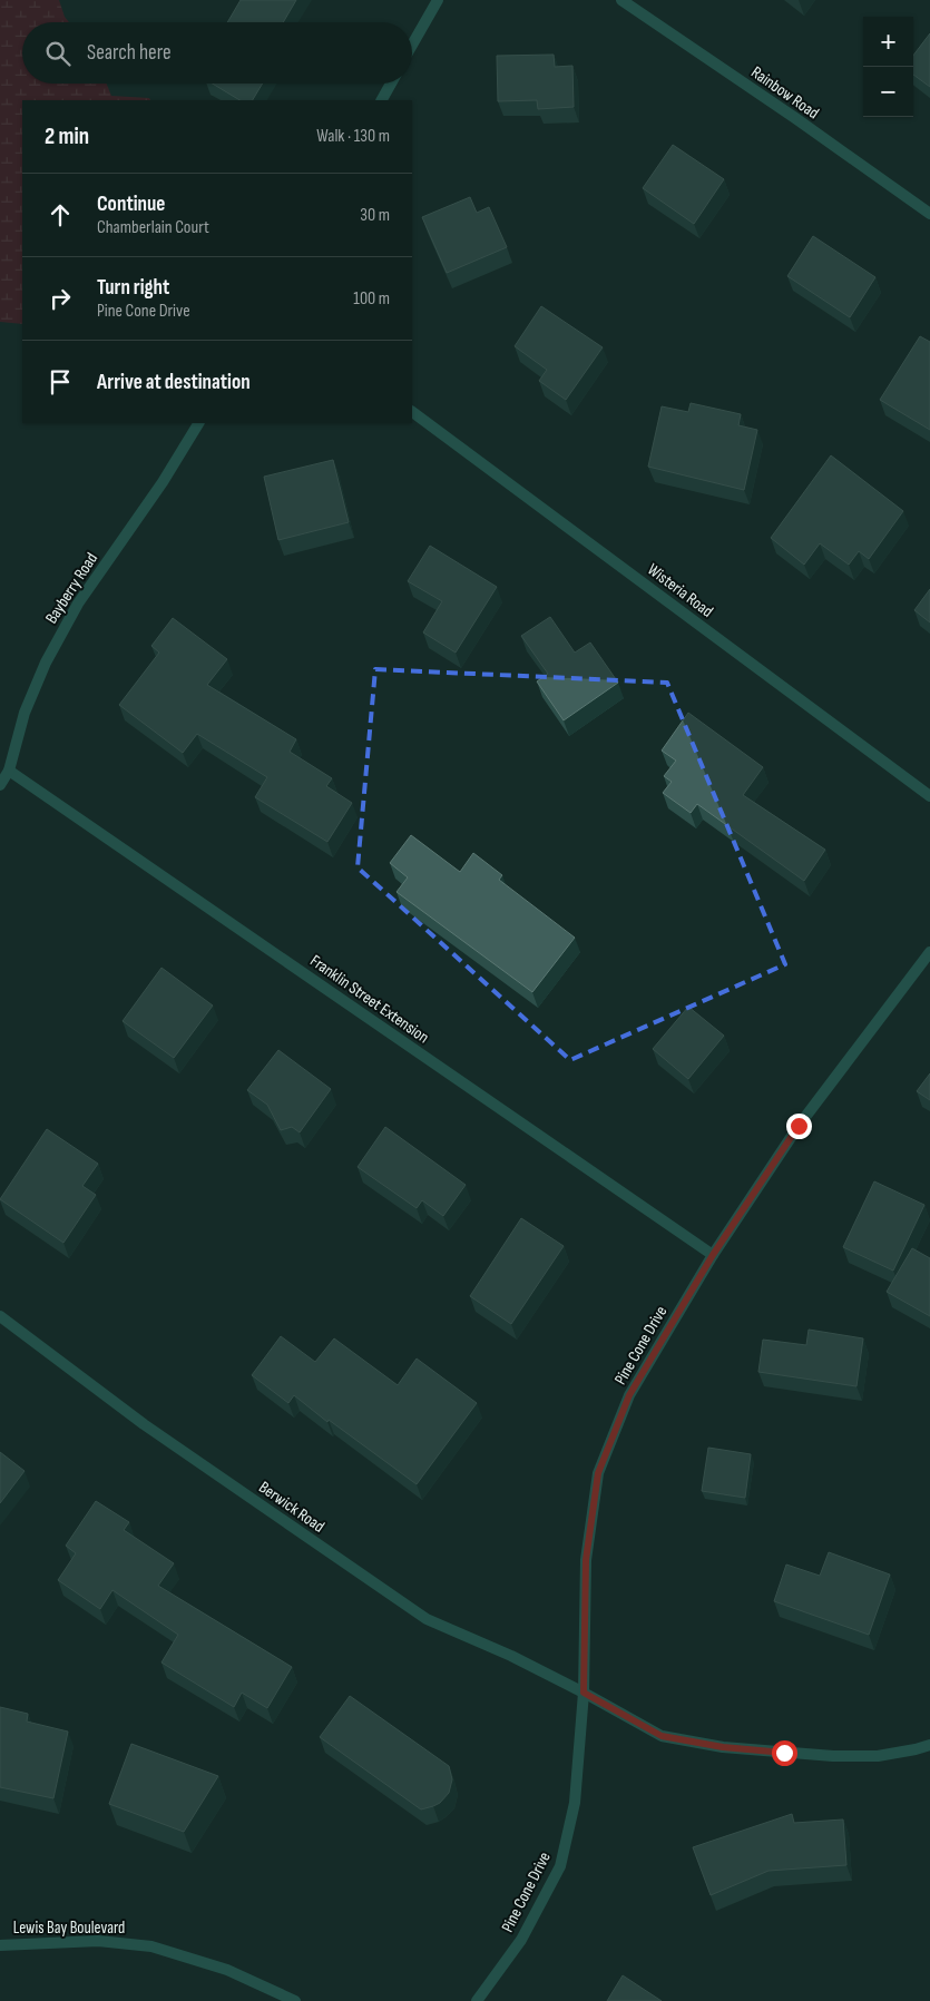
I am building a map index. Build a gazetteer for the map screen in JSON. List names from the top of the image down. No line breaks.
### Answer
{"streets":{"street":["Rainbow Road","Bayberry Road","Wisteria Road","Franklin Street Extension","Pine Cone Drive","Berwick Road","Lewis Bay Boulevard"]},"crossings":[["Bayberry Road","Franklin Street Extension"],["Franklin Street Extension","Pine Cone Drive"],["Pine Cone Drive","Berwick Road"]],"page":{"map_buttons":["+","−"],"search":"Search here","heading":["2 min","Walk · 130 m"],"list":[["Continue","Chamberlain Court","30 m"],["Turn right","Pine Cone Drive","100 m"],"Arrive at destination"]}}
